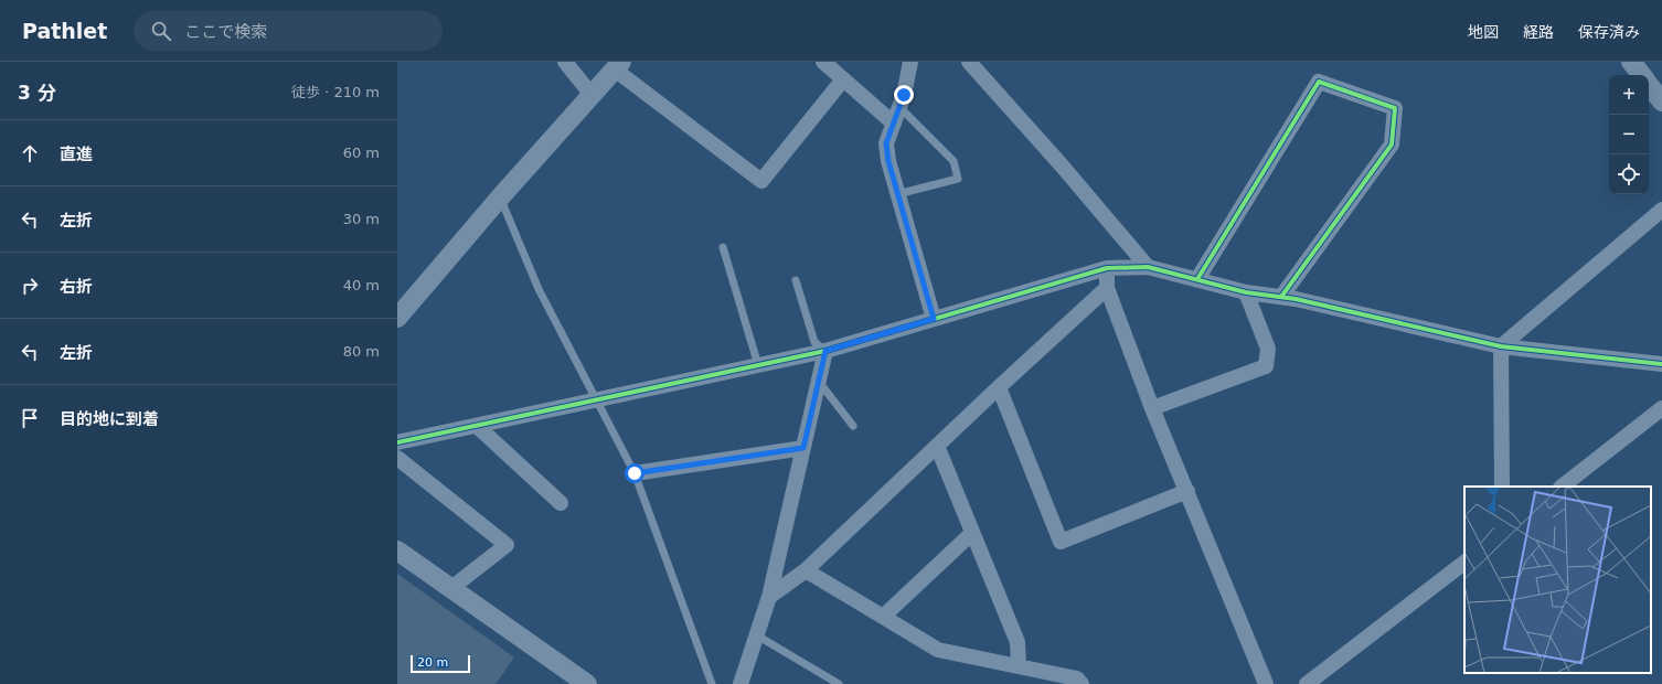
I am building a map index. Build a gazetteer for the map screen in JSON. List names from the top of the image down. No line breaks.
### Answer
{"scale_bar":"20 m","page":{"header":"Pathlet","search":"ここで検索","nav":["地図","経路","保存済み"],"heading":["3 分","徒歩 · 210 m"],"map_buttons":["+","−"],"list":[["直進","60 m"],["左折","30 m"],["右折","40 m"],["左折","80 m"],"目的地に到着"],"scale":"20 m"}}
